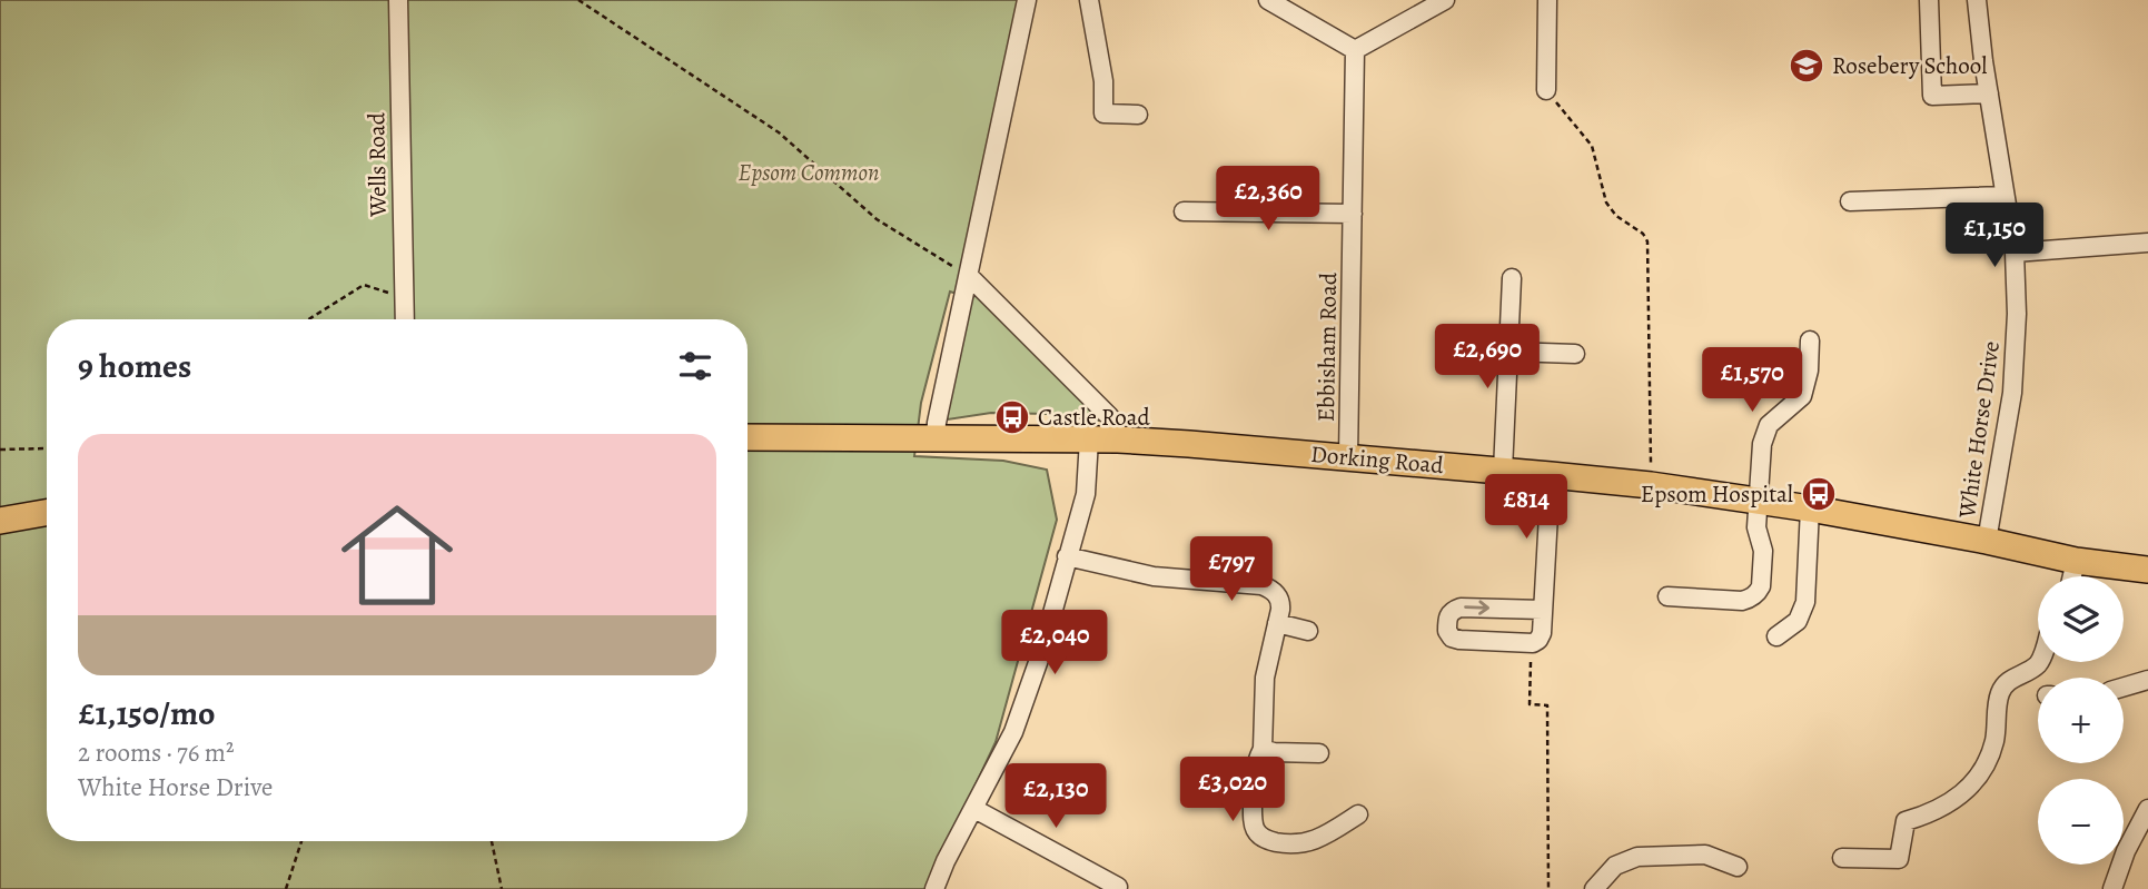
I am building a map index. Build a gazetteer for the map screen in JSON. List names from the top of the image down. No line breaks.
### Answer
{"streets":{"highway":["Dorking Road"],"street":["Wells Road","Ebbisham Road","White Horse Drive"]},"crossings":[["Ebbisham Road","Dorking Road"],["White Horse Drive","Dorking Road"]],"parks":["Epsom Common"],"places":{"school or university":["Rosebery School"],"bus stop":["Castle Road","Epsom Hospital"]},"page":{"price":["£2,360","£1,150","£2,690","£1,570","£814","£797","£2,040","£3,020","£2,130"],"heading":"9 homes","list":[{"name":"£1,150/mo","note":"2 rooms · 76 m² · White Horse Drive"}],"map_buttons":["+","−"]}}
